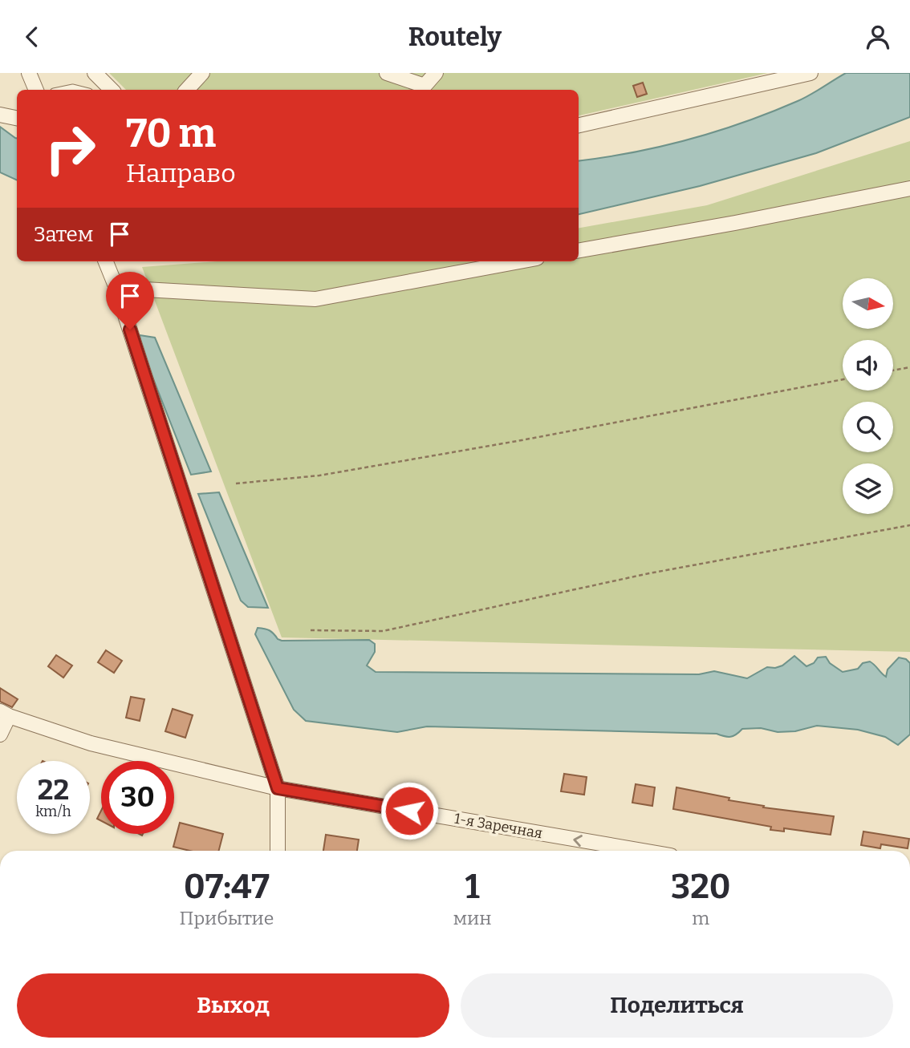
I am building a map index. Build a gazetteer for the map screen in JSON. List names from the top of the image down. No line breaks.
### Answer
{"streets":{"street":["1-я Заречная"]},"one_way":["1-я Заречная"],"north":"right","page":{"header":"Routely","turn":["70 m","Направо"],"then":"Затем","speed":"22 km/h","limit":"30","eta":["07:47","Прибытие","1","мин","320","m"],"buttons":["Выход","Поделиться"]}}
